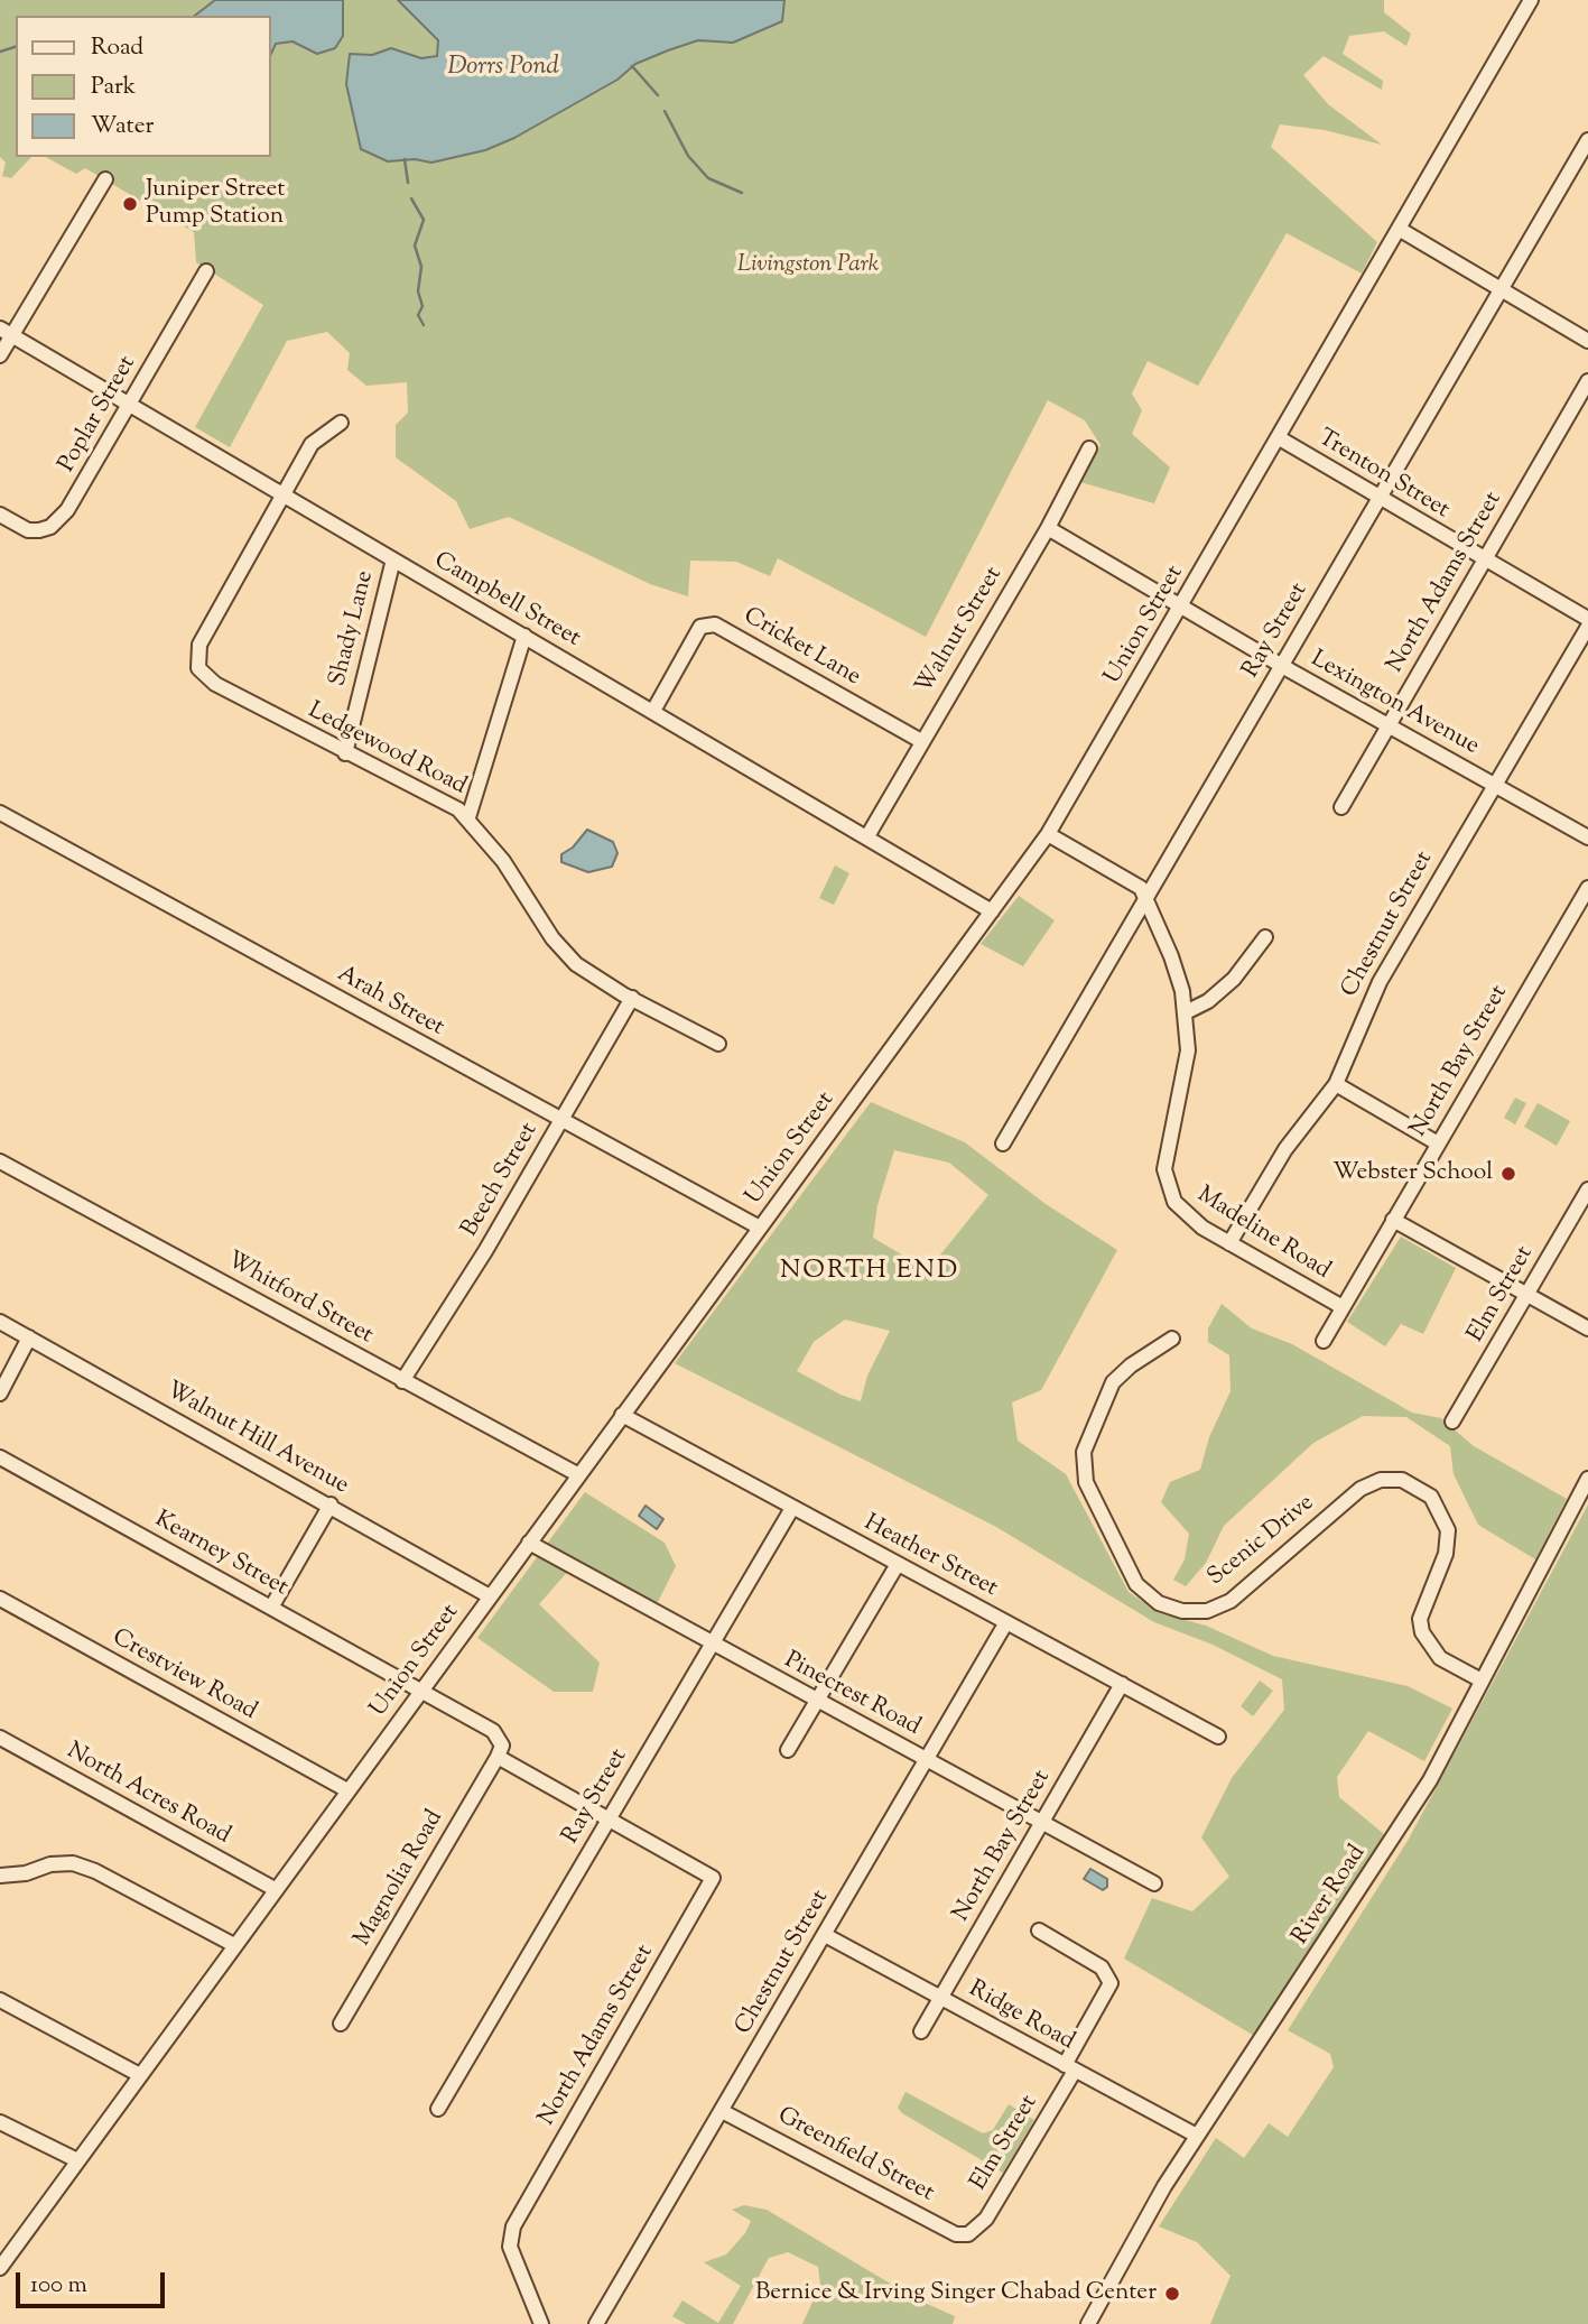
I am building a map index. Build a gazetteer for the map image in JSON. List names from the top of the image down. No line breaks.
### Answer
{"streets":{"street":["Poplar Street","Trenton Street","North Adams Street","Campbell Street","Union Street","Shady Lane","Walnut Street","Ray Street","Cricket Lane","Lexington Avenue","Ledgewood Road","Chestnut Street","Arah Street","North Bay Street","Beech Street","Madeline Road","Elm Street","Whitford Street","Walnut Hill Avenue","Scenic Drive","Kearney Street","Heather Street","Crestview Road","Pinecrest Road","North Acres Road","Magnolia Road","River Road","Ridge Road","Greenfield Street"]},"crossings":[["Poplar Street","Campbell Street"],["Trenton Street","North Adams Street"],["Trenton Street","Union Street"],["Trenton Street","Ray Street"],["North Adams Street","Ray Street"],["North Adams Street","Lexington Avenue"],["Campbell Street","Union Street"],["Campbell Street","Shady Lane"],["Campbell Street","Walnut Street"],["Campbell Street","Cricket Lane"],["Campbell Street","Ledgewood Road"],["Union Street","Lexington Avenue"],["Union Street","Arah Street"],["Union Street","Whitford Street"],["Union Street","Walnut Hill Avenue"],["Union Street","Kearney Street"],["Union Street","Heather Street"],["Union Street","Crestview Road"],["Union Street","Pinecrest Road"],["Union Street","North Acres Road"],["Shady Lane","Ledgewood Road"],["Walnut Street","Cricket Lane"],["Walnut Street","Lexington Avenue"],["Ray Street","Lexington Avenue"],["Ray Street","Madeline Road"],["Ray Street","Heather Street"],["Ray Street","Pinecrest Road"],["Lexington Avenue","Chestnut Street"],["Ledgewood Road","Beech Street"],["Chestnut Street","Madeline Road"],["Chestnut Street","Heather Street"],["Chestnut Street","Pinecrest Road"],["Chestnut Street","Ridge Road"],["Chestnut Street","Greenfield Street"],["Arah Street","Beech Street"],["North Bay Street","Madeline Road"],["North Bay Street","Heather Street"],["North Bay Street","Pinecrest Road"],["North Bay Street","Ridge Road"],["Beech Street","Whitford Street"],["Elm Street","Ridge Road"],["Elm Street","Greenfield Street"],["Scenic Drive","River Road"],["River Road","Ridge Road"]],"districts":["NORTH END"],"water":["Dorrs Pond"],"parks":["Livingston Park"],"places":["Juniper Street Pump Station","Webster School","Bernice & Irving Singer Chabad Center"],"legend":["Road","Park","Water"],"scale_bar":"100 m"}
